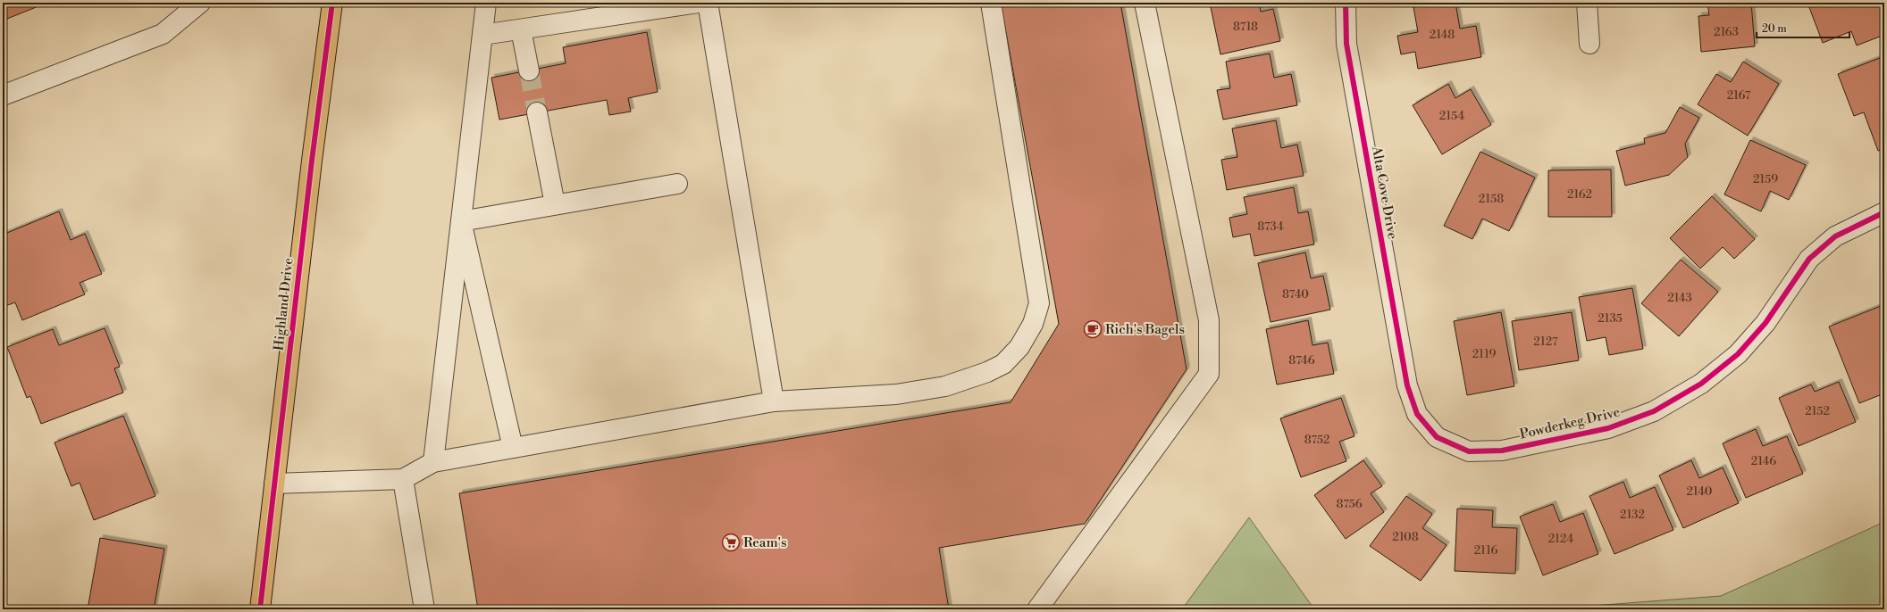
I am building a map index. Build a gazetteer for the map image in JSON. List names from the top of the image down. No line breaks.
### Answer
{"streets":{"main road":["Highland Drive"],"street":["Alta Cove Drive","Powderkeg Drive"]},"crossings":[["Alta Cove Drive","Powderkeg Drive"]],"places":{"cafe":["Rich's Bagels"],"supermarket":["Ream's"]},"house_numbers":["8718","2163","2148","2167","2154","2159","2162","2158","8734","8740","2143","2135","2127","2119","8746","2152","8752","2146","2140","8756","2132","2108","2124","2116"],"scale_bar":"20 m"}
